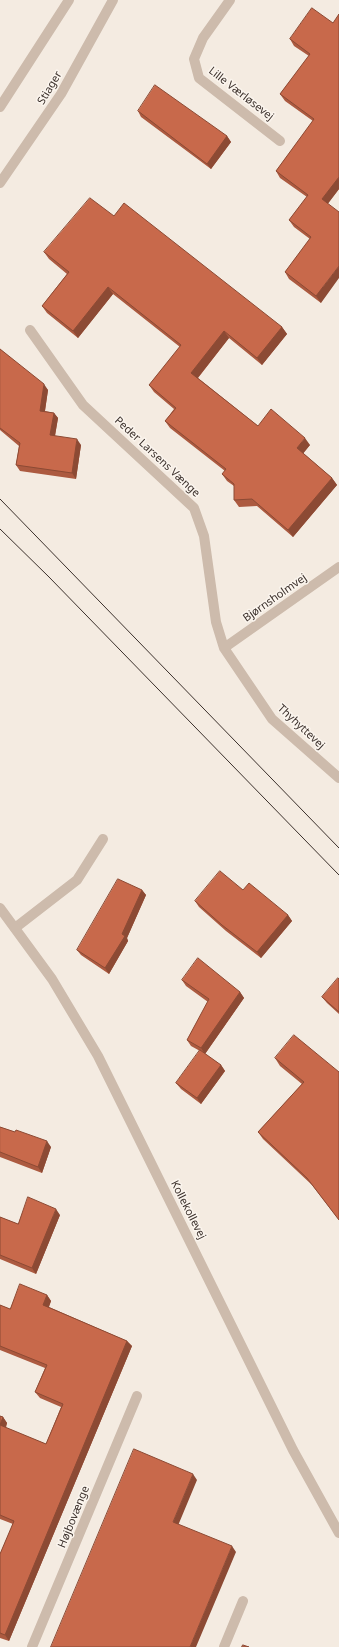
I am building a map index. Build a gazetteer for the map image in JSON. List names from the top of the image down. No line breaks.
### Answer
{"streets":{"street":["Stiager","Lille Værløsevej","Peder Larsens Vænge","Bjørnsholmvej","Thyhyttevej","Kollekollevej","Højbovænge"]},"crossings":[["Peder Larsens Vænge","Bjørnsholmvej"],["Peder Larsens Vænge","Thyhyttevej"],["Bjørnsholmvej","Thyhyttevej"]]}
